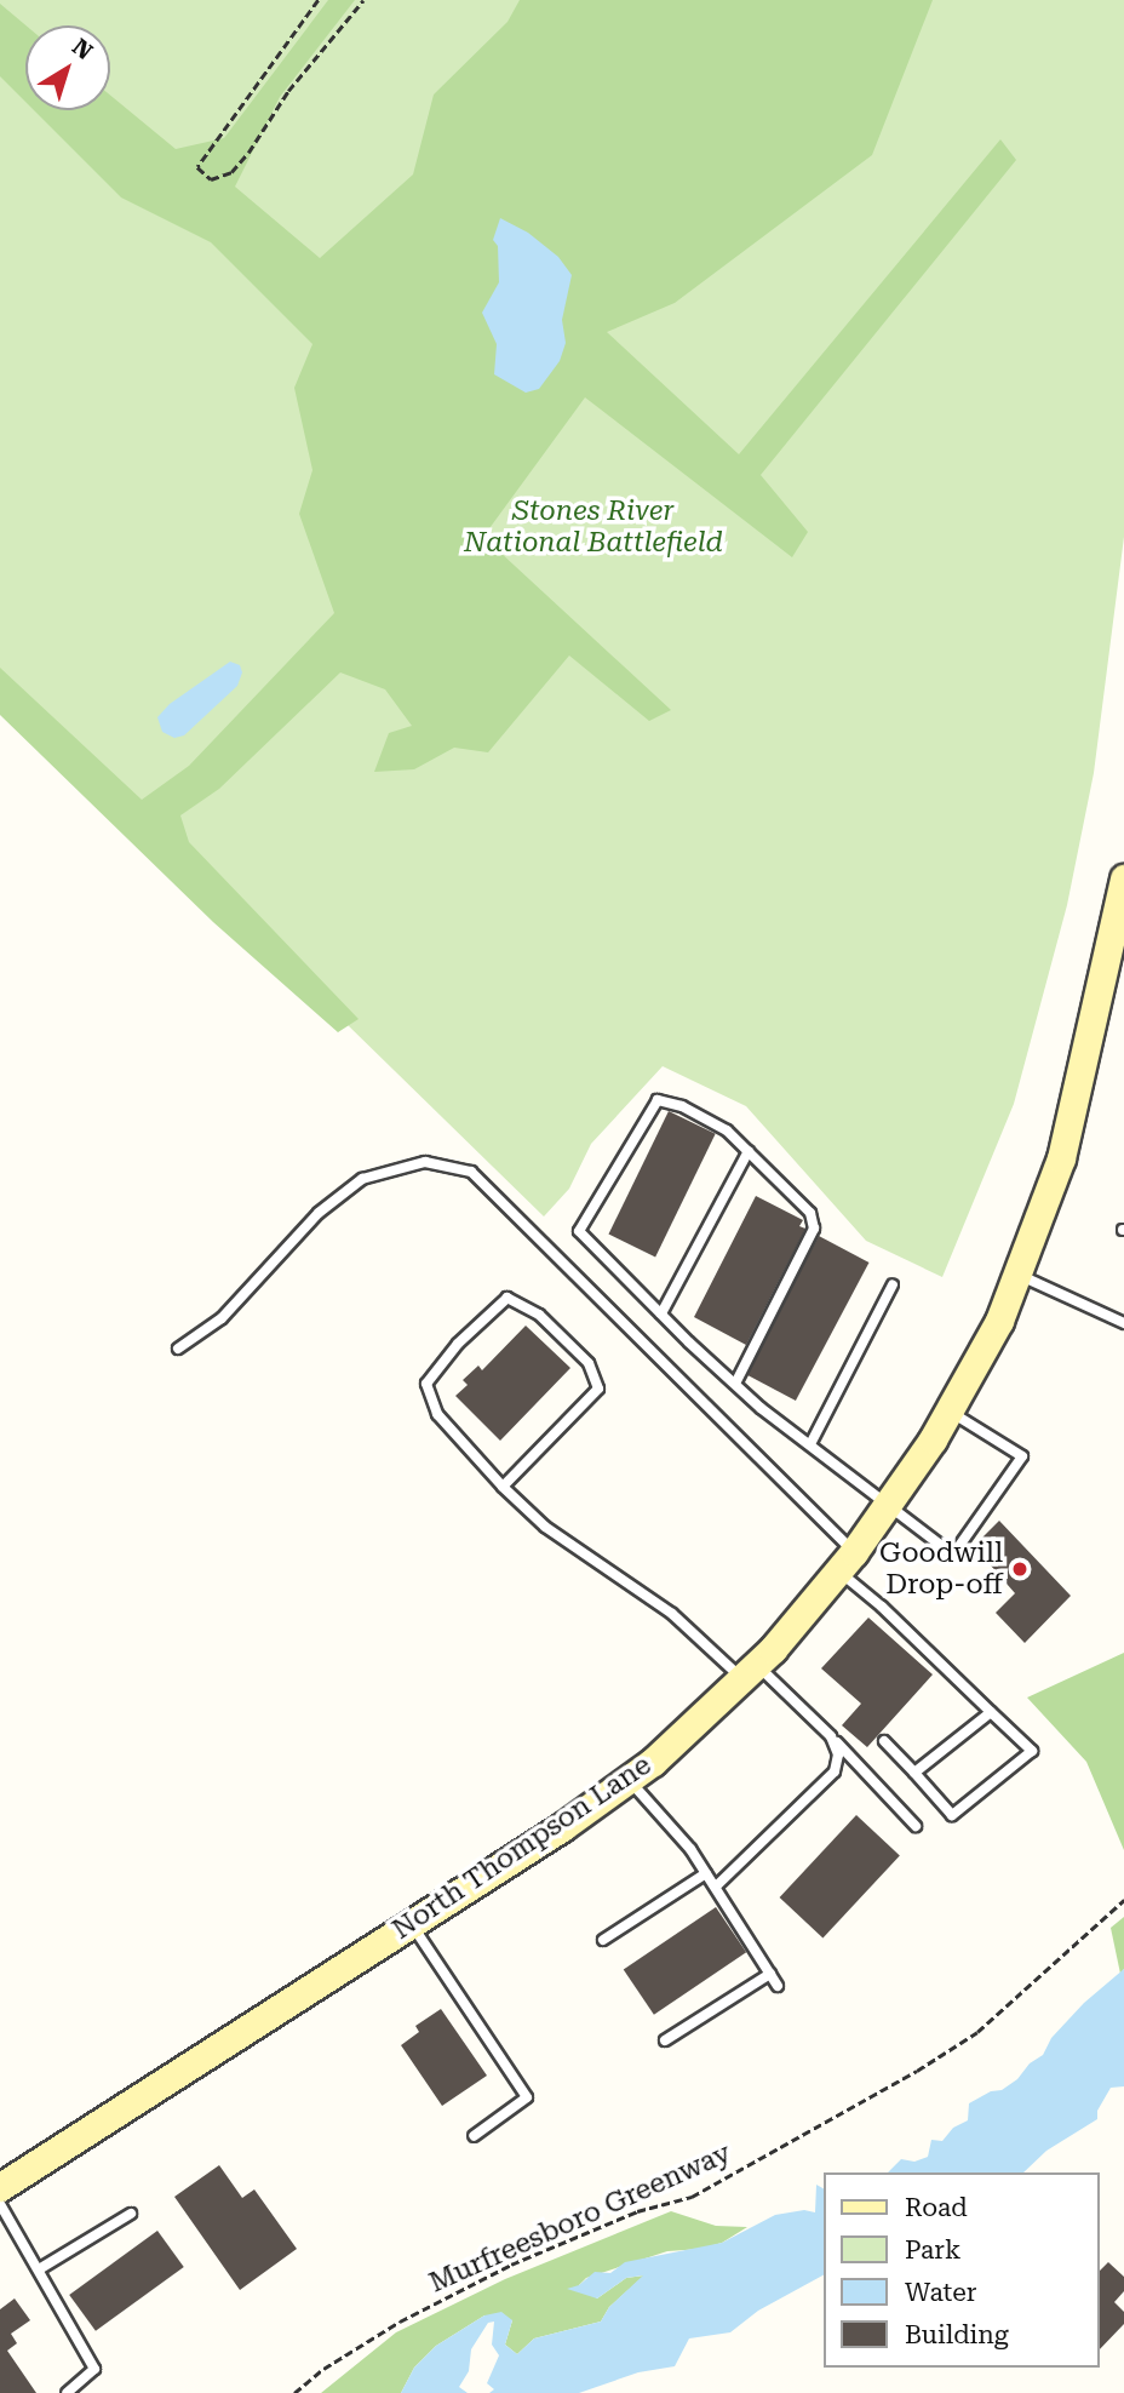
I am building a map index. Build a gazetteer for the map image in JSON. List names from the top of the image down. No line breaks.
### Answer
{"streets":{"main road":["North Thompson Lane"],"path":["Murfreesboro Greenway"]},"parks":["Stones River National Battlefield"],"places":["Goodwill Drop-off"],"legend":["Road","Park","Water","Building"],"north":"top right"}
